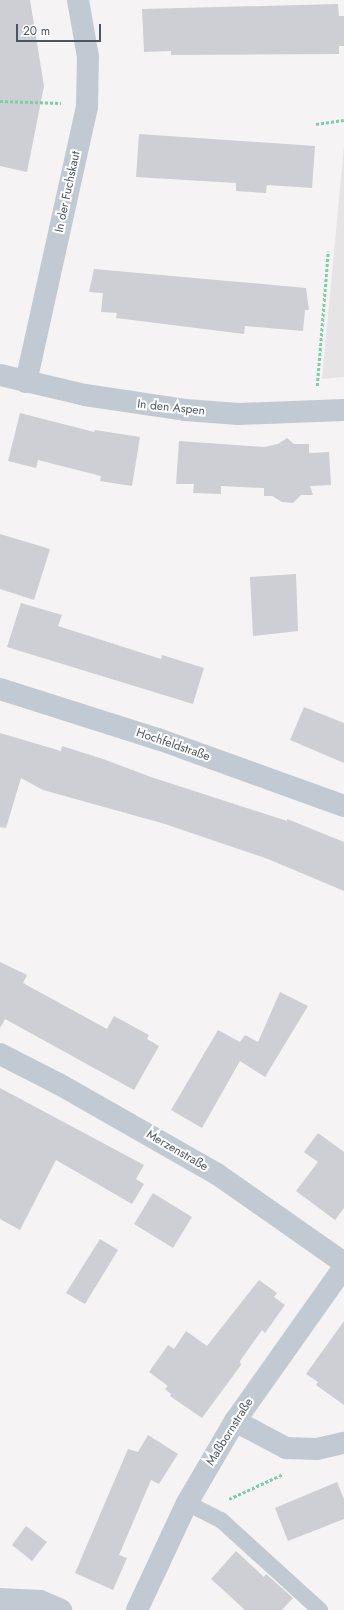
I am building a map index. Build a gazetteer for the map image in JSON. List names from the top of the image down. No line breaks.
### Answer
{"streets":{"street":["In der Fuchskaut","In den Aspen","Hochfeldstraße","Merzenstraße","Maßbornstraße"]},"crossings":[["In der Fuchskaut","In den Aspen"]],"scale_bar":"20 m"}
